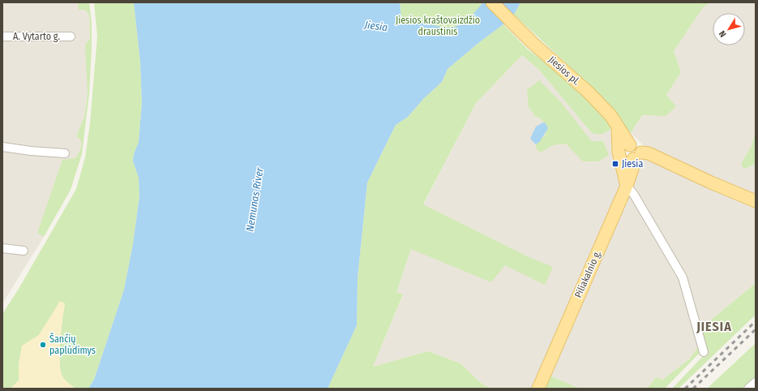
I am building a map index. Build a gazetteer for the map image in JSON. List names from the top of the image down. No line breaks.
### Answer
{"streets":{"main road":["Jiesios pl.","Piliakalnio g."],"street":["A. Vytarto g."]},"crossings":[["Jiesios pl.","Piliakalnio g."]],"districts":["JIESIA"],"water":["Jiesia","Nemunas River"],"parks":["Jiesios kraštovaizdžio draustinis"],"places":{"transit":["Jiesia"],"other":["Šančių paplūdimys"]},"north":"bottom left"}
